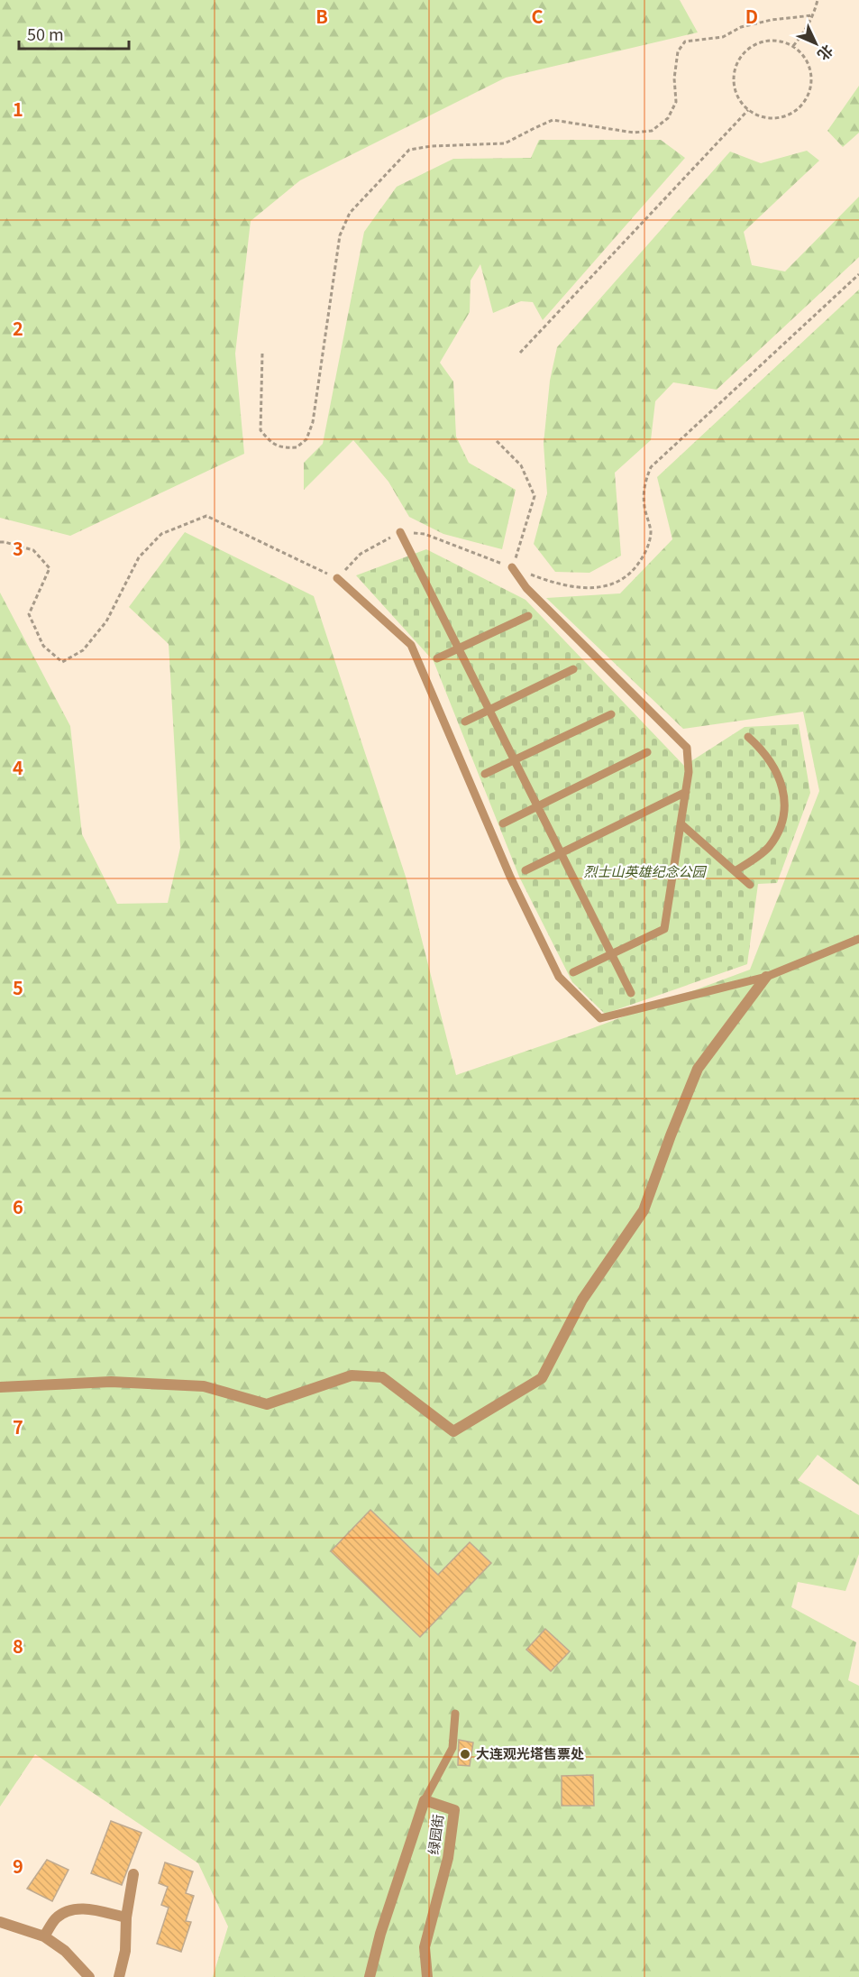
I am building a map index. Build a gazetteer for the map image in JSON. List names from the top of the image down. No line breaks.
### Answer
{"streets":{"street":["绿园街"]},"parks":["烈士山英雄纪念公园"],"places":["大连观光塔售票处"],"scale_bar":"50 m","north":"bottom right","grid":{"columns":["B","C","D"],"rows":["1","2","3","4","5","6","7","8","9"]}}
